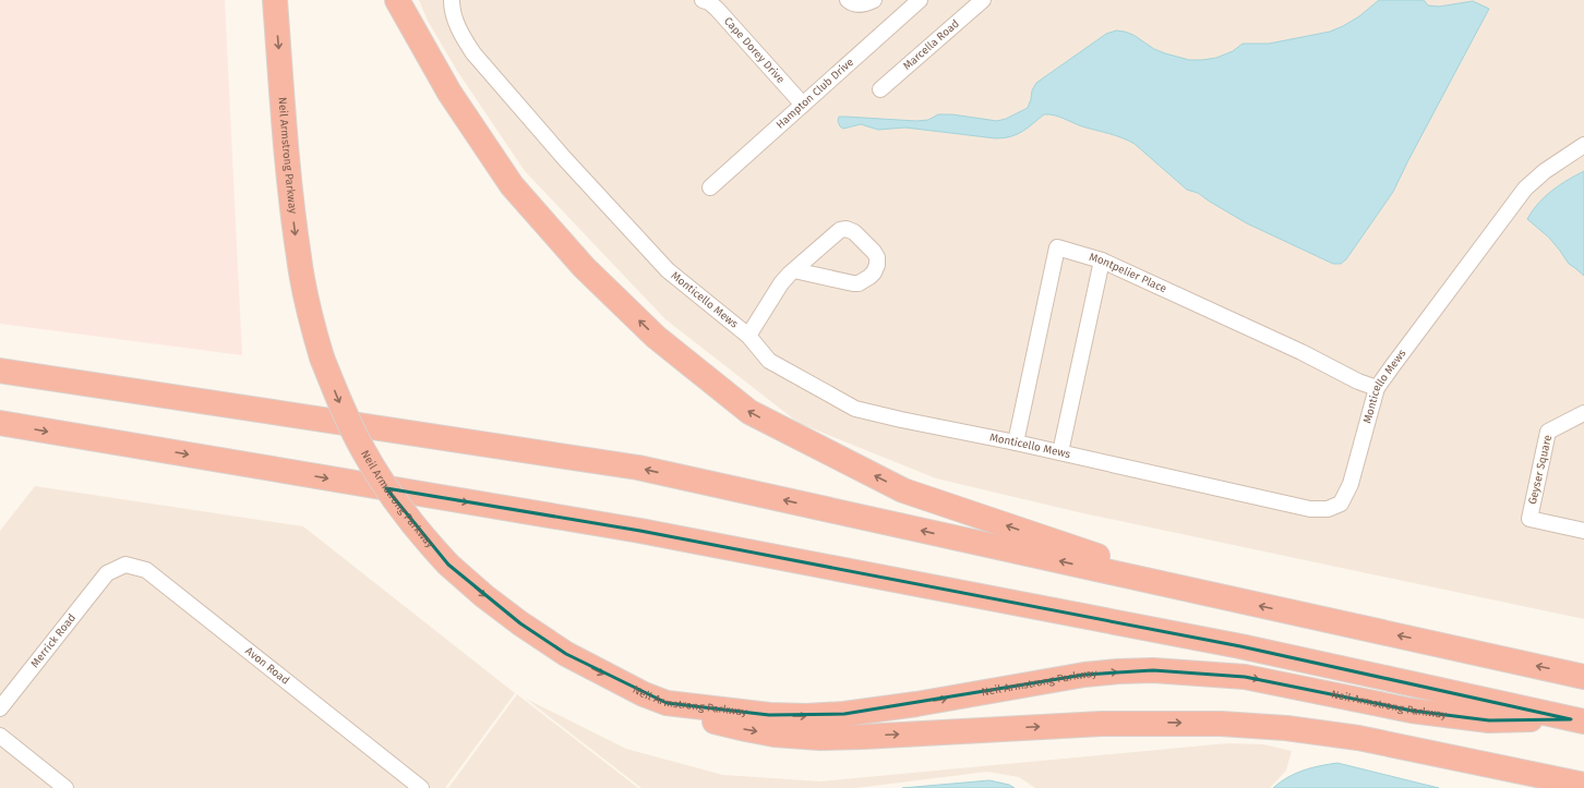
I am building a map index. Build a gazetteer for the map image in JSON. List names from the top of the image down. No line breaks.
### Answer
{"streets":{"highway":["Neil Armstrong Parkway"],"street":["Marcella Road","Cape Dorey Drive","Hampton Club Drive","Montpelier Place","Monticello Mews","Geyser Square","Merrick Road","Avon Road"]},"crossings":[["Cape Dorey Drive","Hampton Club Drive"],["Montpelier Place","Monticello Mews"],["Merrick Road","Avon Road"]]}
